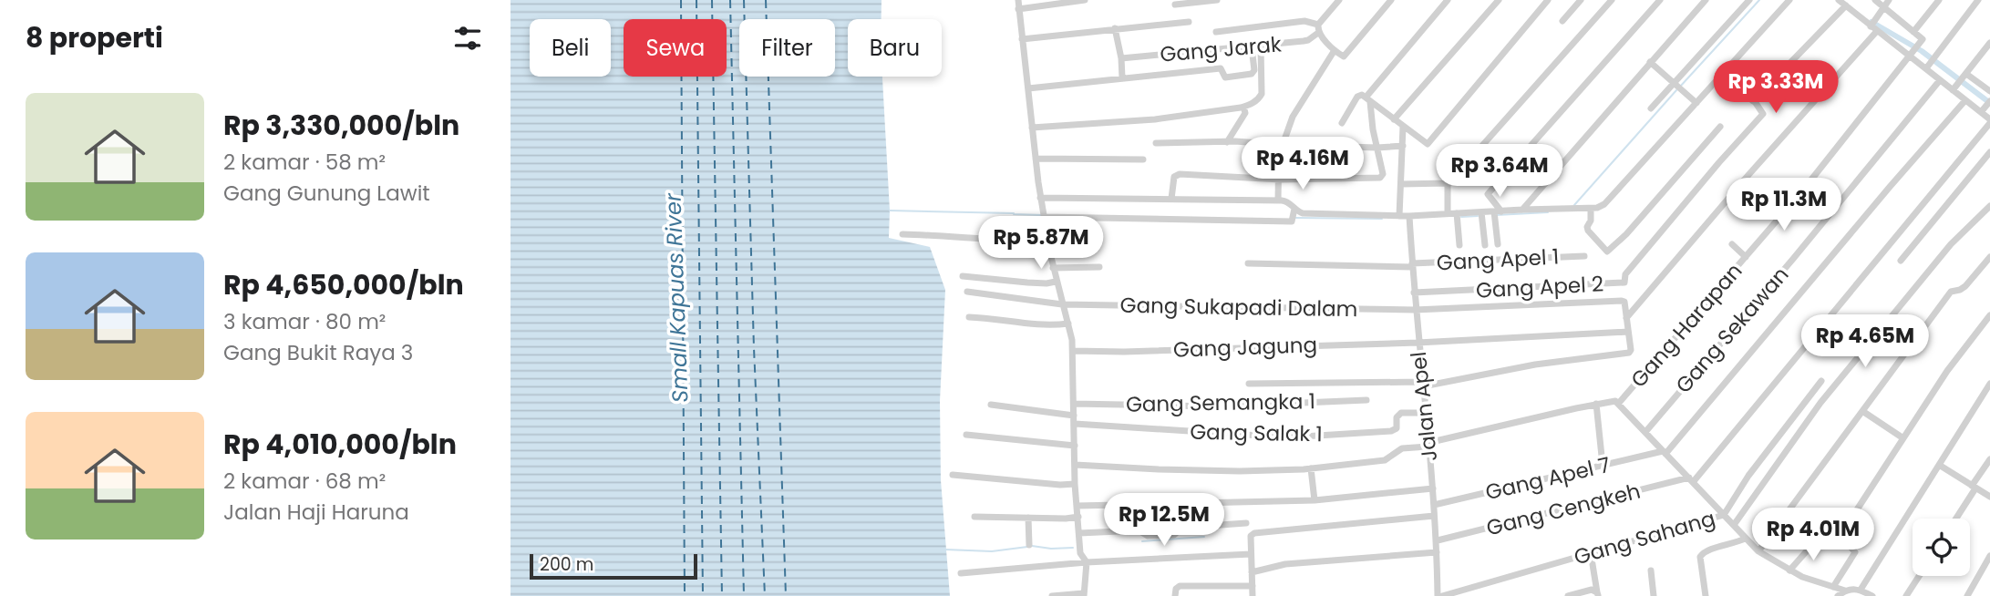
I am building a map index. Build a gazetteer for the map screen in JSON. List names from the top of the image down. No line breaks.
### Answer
{"streets":{"street":["Gang Jarak","Gang Apel 1","Gang Apel 2","Gang Sukapadi Dalam","Gang Harapan","Gang Sekawan","Gang Jagung","Gang Semangka 1","Jalan Apel","Gang Salak 1","Gang Apel 7","Gang Cengkeh","Gang Sahang"]},"crossings":[["Gang Apel 1","Jalan Apel"],["Gang Apel 2","Jalan Apel"],["Gang Sukapadi Dalam","Jalan Apel"],["Gang Jagung","Jalan Apel"],["Jalan Apel","Gang Salak 1"],["Jalan Apel","Gang Apel 7"],["Jalan Apel","Gang Cengkeh"],["Jalan Apel","Gang Sahang"]],"water":["Small Kapuas River"],"scale_bar":"200 m","page":{"heading":"8 properti","chip":["Beli","Sewa","Filter","Baru"],"price":["Rp 3.33M","Rp 4.16M","Rp 3.64M","Rp 11.3M","Rp 5.87M","Rp 4.65M","Rp 12.5M","Rp 4.01M"],"list":[{"name":"Rp 3,330,000/bln","note":"2 kamar · 58 m² · Gang Gunung Lawit"},{"name":"Rp 4,650,000/bln","note":"3 kamar · 80 m² · Gang Bukit Raya 3"},{"name":"Rp 4,010,000/bln","note":"2 kamar · 68 m² · Jalan Haji Haruna"}],"scale":"200 m"}}
